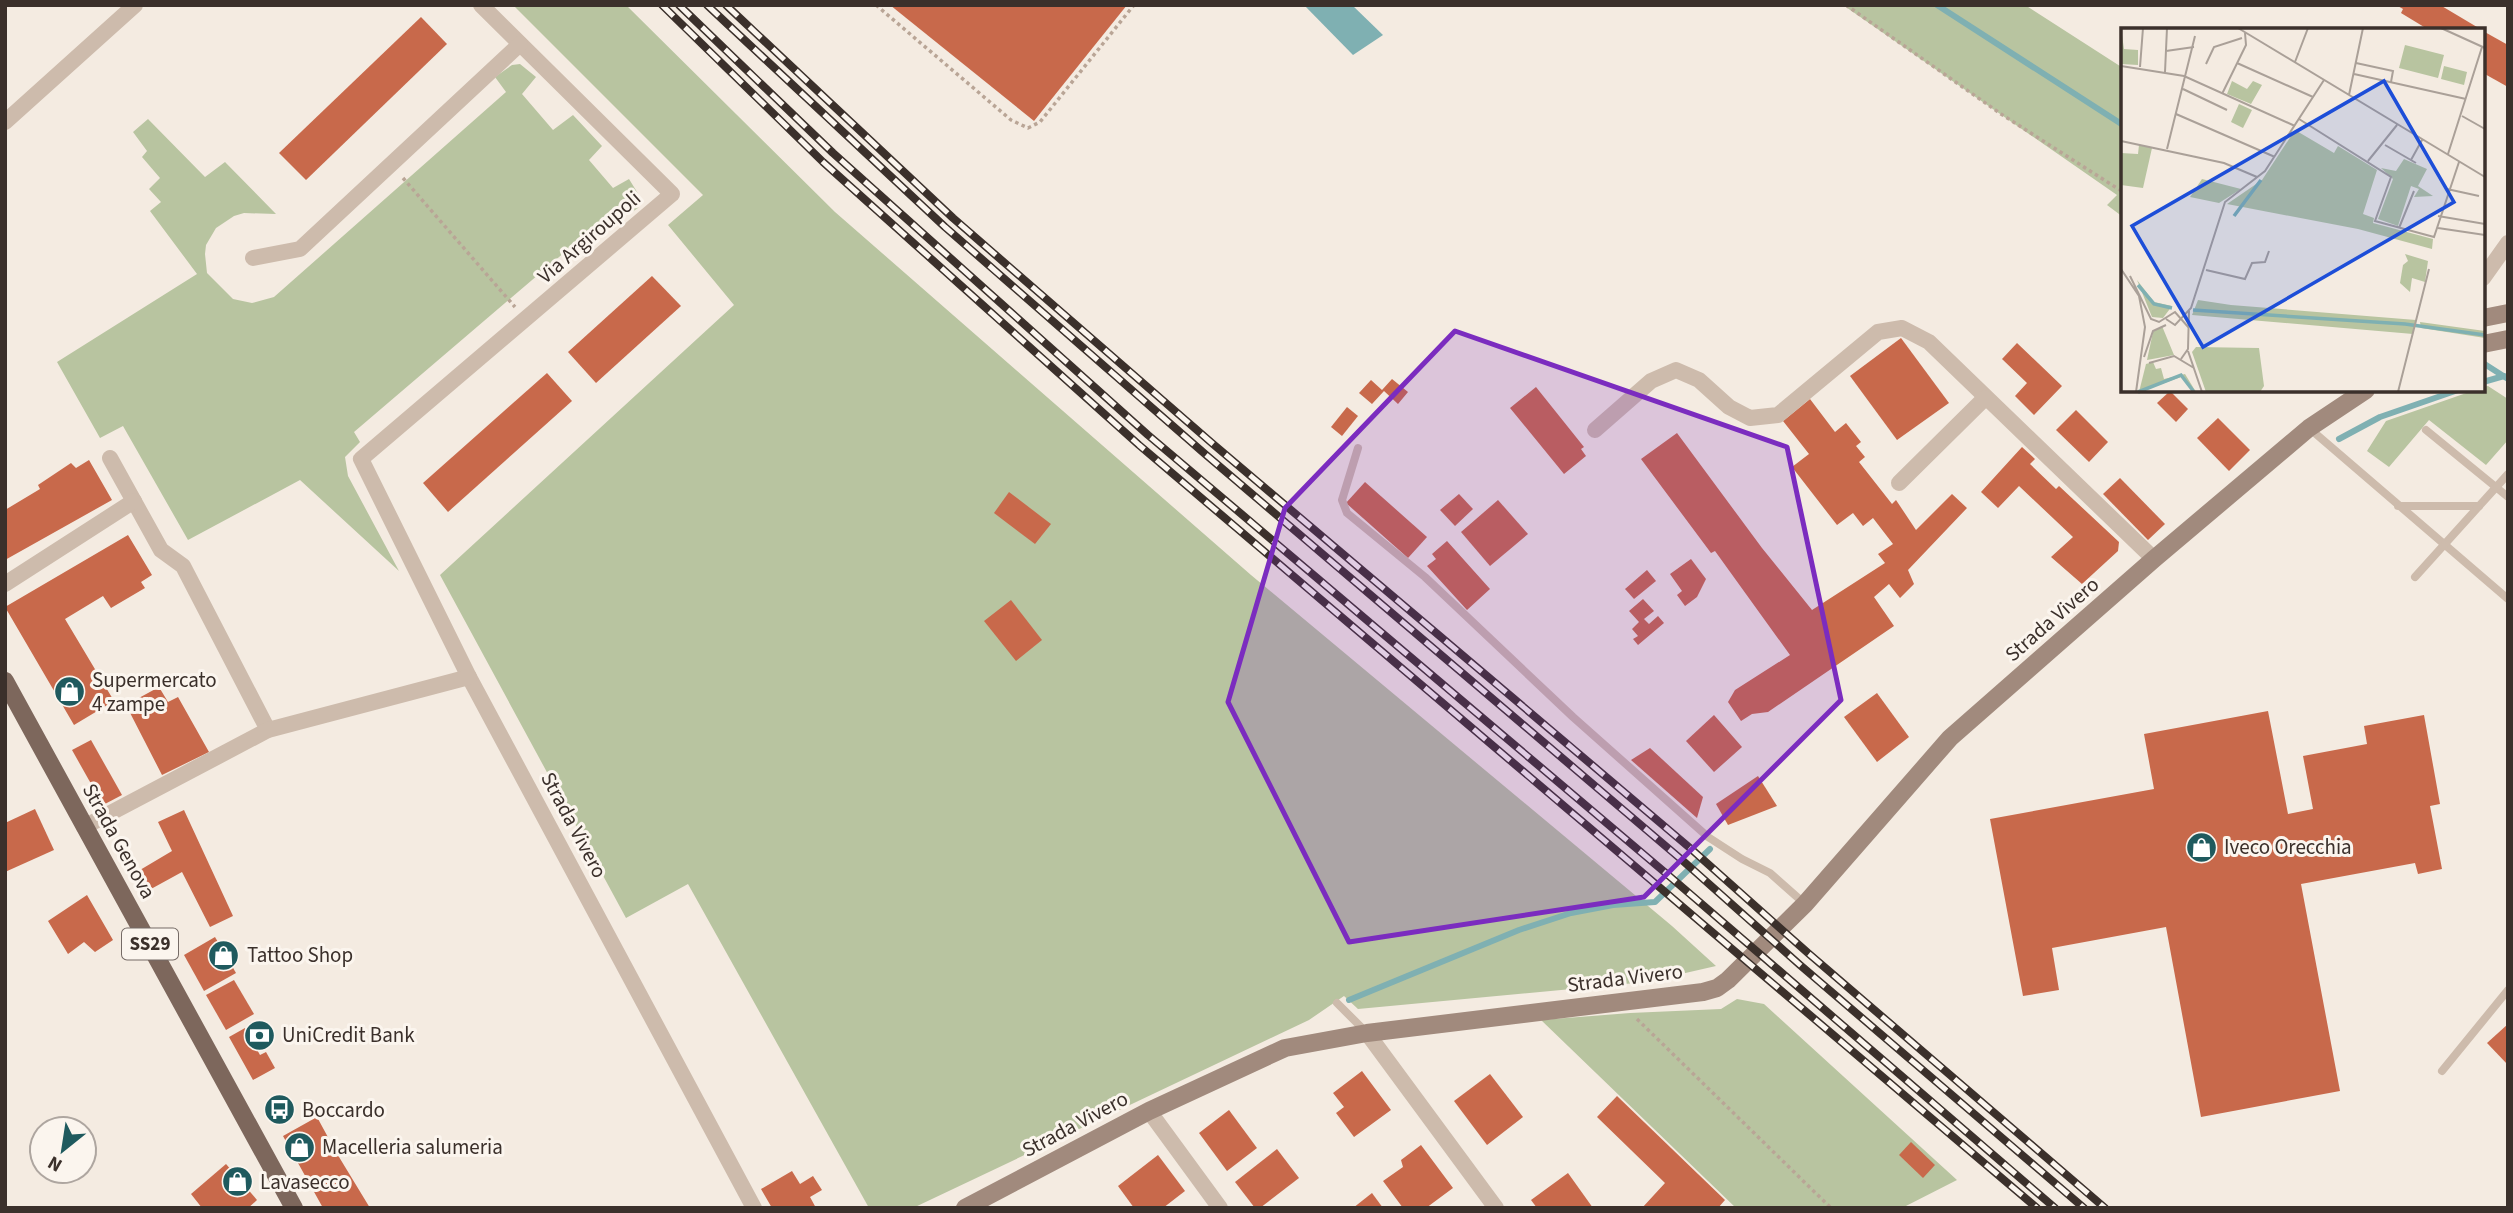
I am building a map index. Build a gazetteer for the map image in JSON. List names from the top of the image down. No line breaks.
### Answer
{"streets":{"main road":["Strada Genova","SS29"],"street":["Via Argiroupoli","Strada Vivero"]},"crossings":[["Via Argiroupoli","Strada Vivero"]],"places":{"shop":["Supermercato 4 zampe","Iveco Orecchia","Tattoo Shop","Macelleria salumeria","Lavasecco"],"bank":["UniCredit Bank"],"bus stop":["Boccardo"]},"north":"bottom left"}
